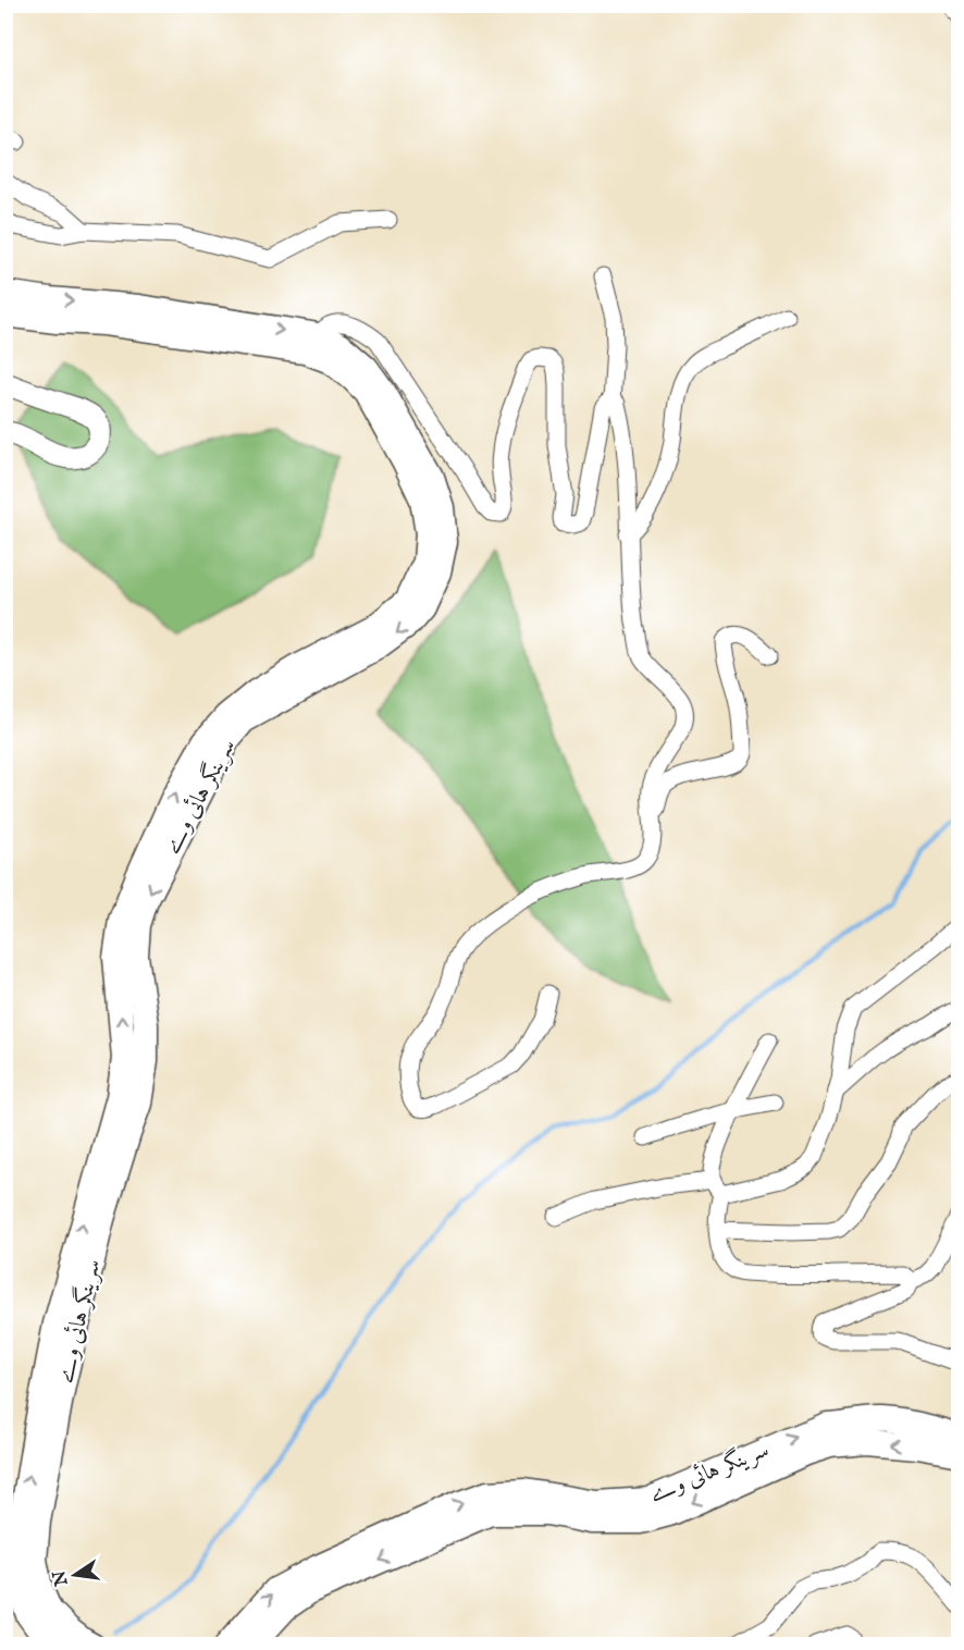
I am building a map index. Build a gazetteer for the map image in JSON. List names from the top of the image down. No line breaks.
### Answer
{"streets":{"highway":["سرینگر ہائی وے"]},"north":"left"}
